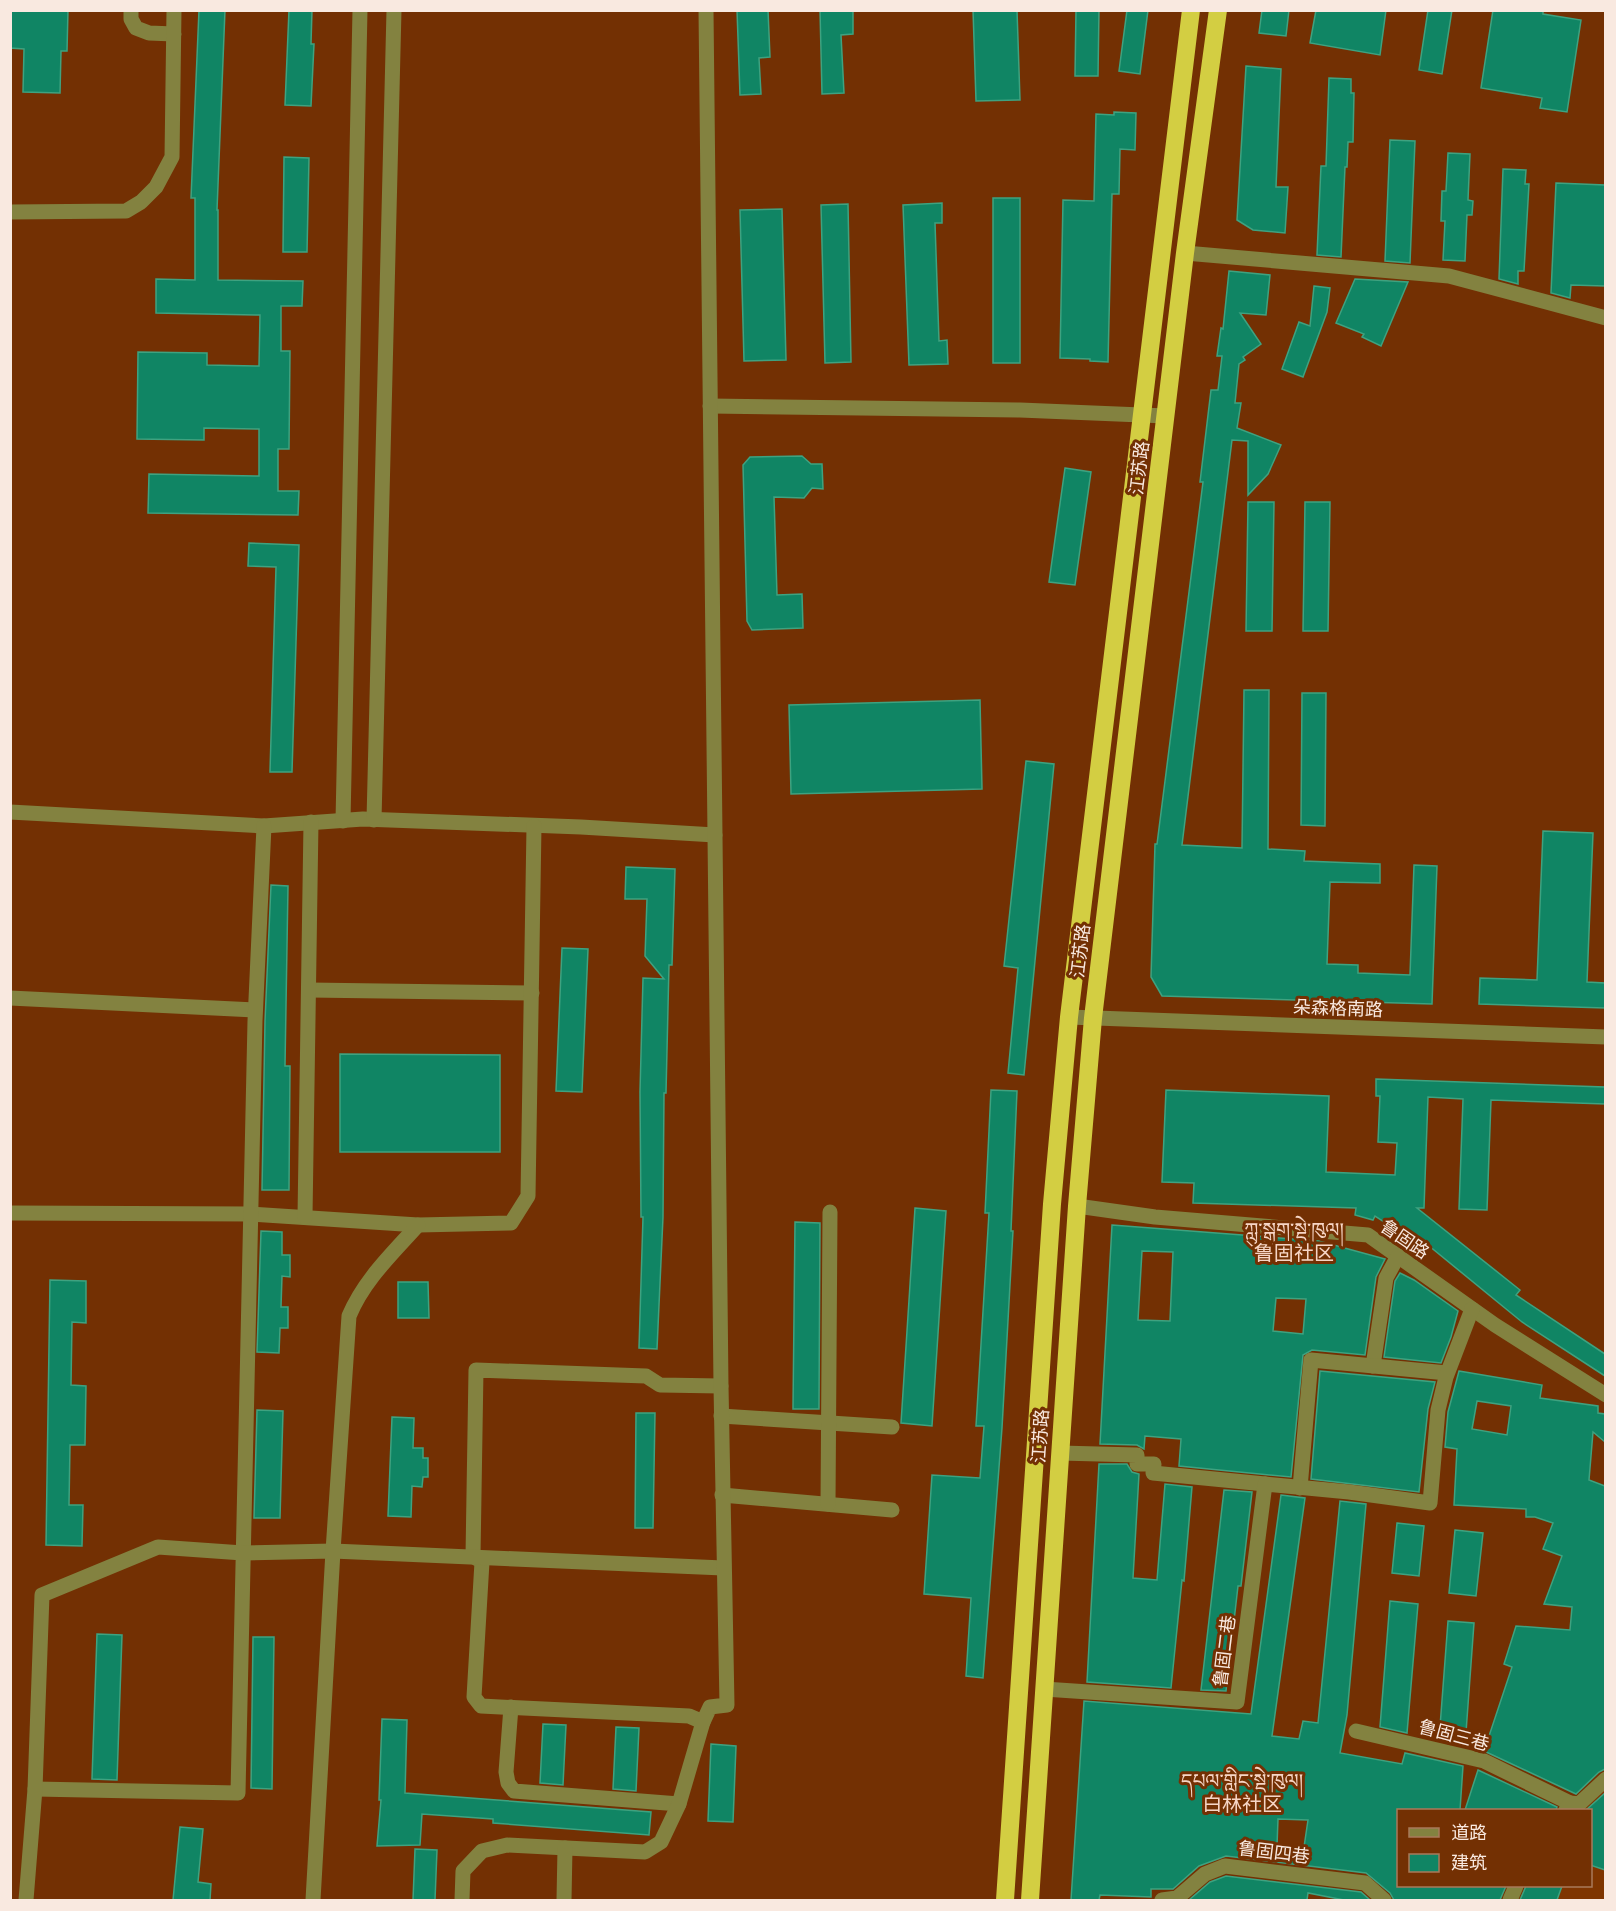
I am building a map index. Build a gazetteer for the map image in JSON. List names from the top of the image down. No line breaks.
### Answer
{"streets":{"highway":["江苏路"],"street":["朵森格南路","鲁固路","鲁固二巷","鲁固三巷","鲁固四巷"]},"crossings":[["江苏路","朵森格南路"],["江苏路","鲁固路"],["江苏路","鲁固二巷"]],"districts":["ཀླུ་སྒུག་སྡེ་ཁུལ། 鲁固社区","དཔལ་གླིང་སྡེ་ཁུལ། 白林社区"],"legend":["道路","建筑"]}
